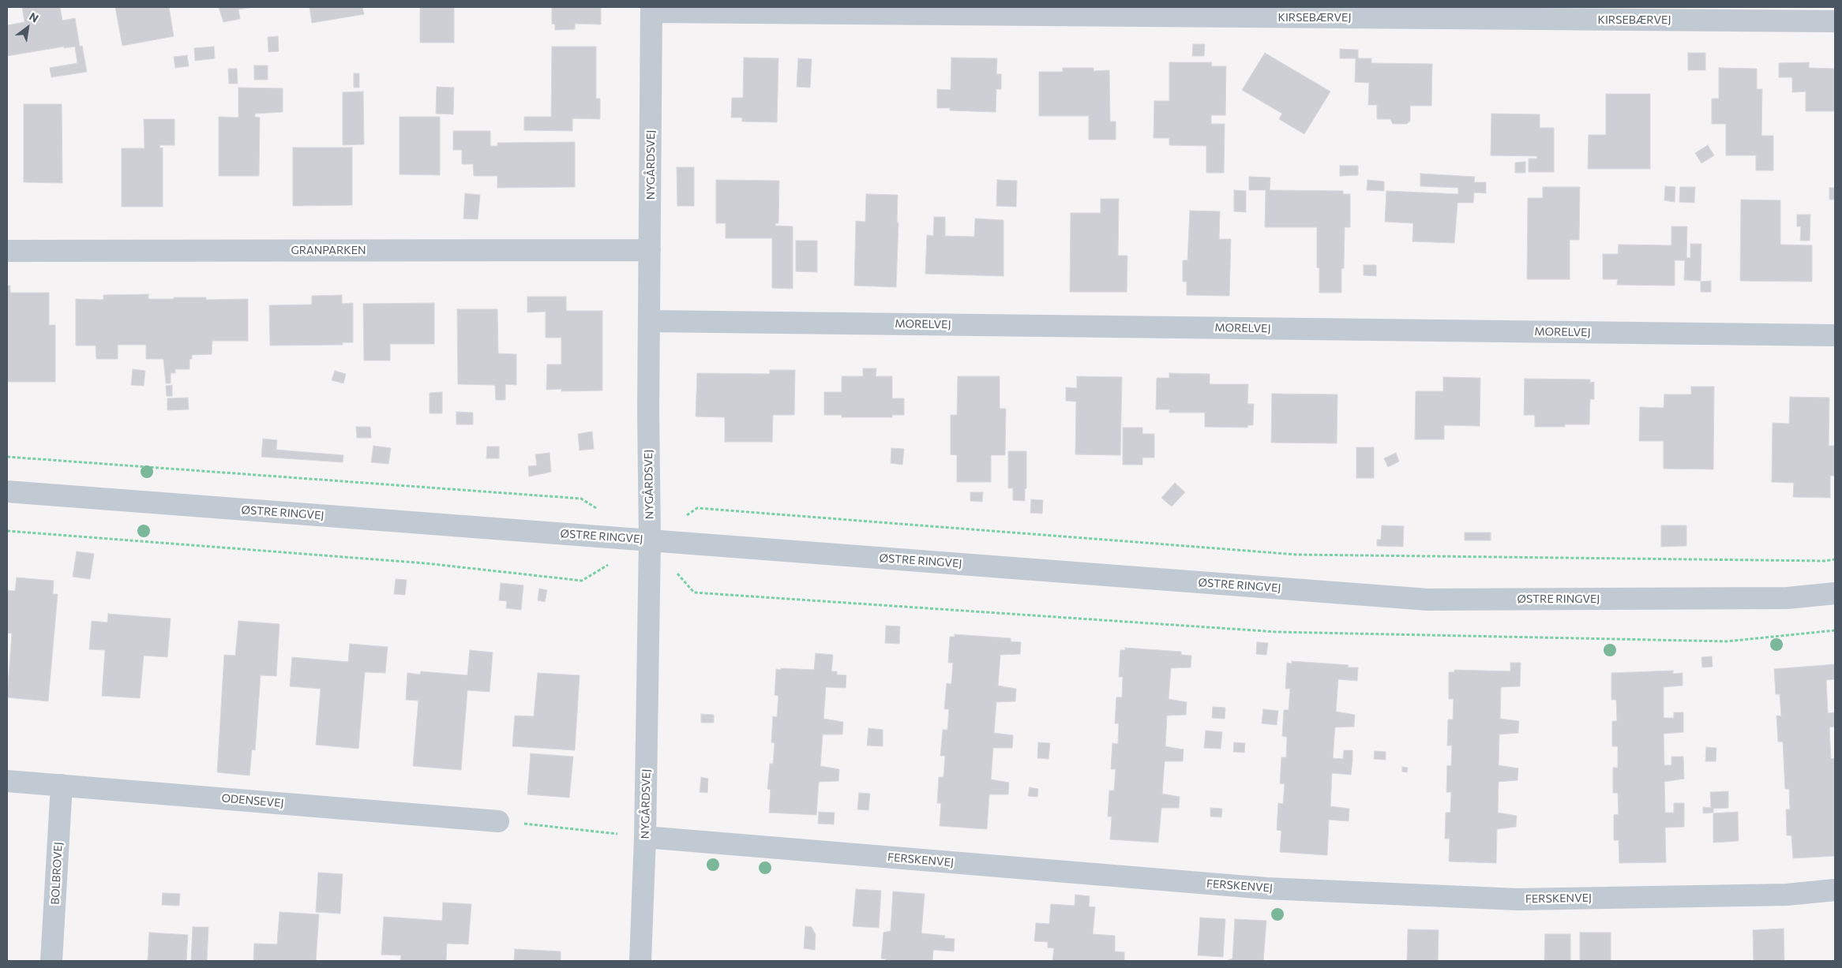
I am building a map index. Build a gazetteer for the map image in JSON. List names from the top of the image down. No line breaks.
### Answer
{"streets":{"street":["KIRSEBÆRVEJ","NYGÅRDSVEJ","GRANPARKEN","MORELVEJ","ØSTRE RINGVEJ","ODENSEVEJ","FERSKENVEJ","BOLBROVEJ"]},"crossings":[["KIRSEBÆRVEJ","NYGÅRDSVEJ"],["NYGÅRDSVEJ","GRANPARKEN"],["NYGÅRDSVEJ","MORELVEJ"],["NYGÅRDSVEJ","ØSTRE RINGVEJ"],["NYGÅRDSVEJ","FERSKENVEJ"],["ODENSEVEJ","BOLBROVEJ"]],"north":"top right"}
